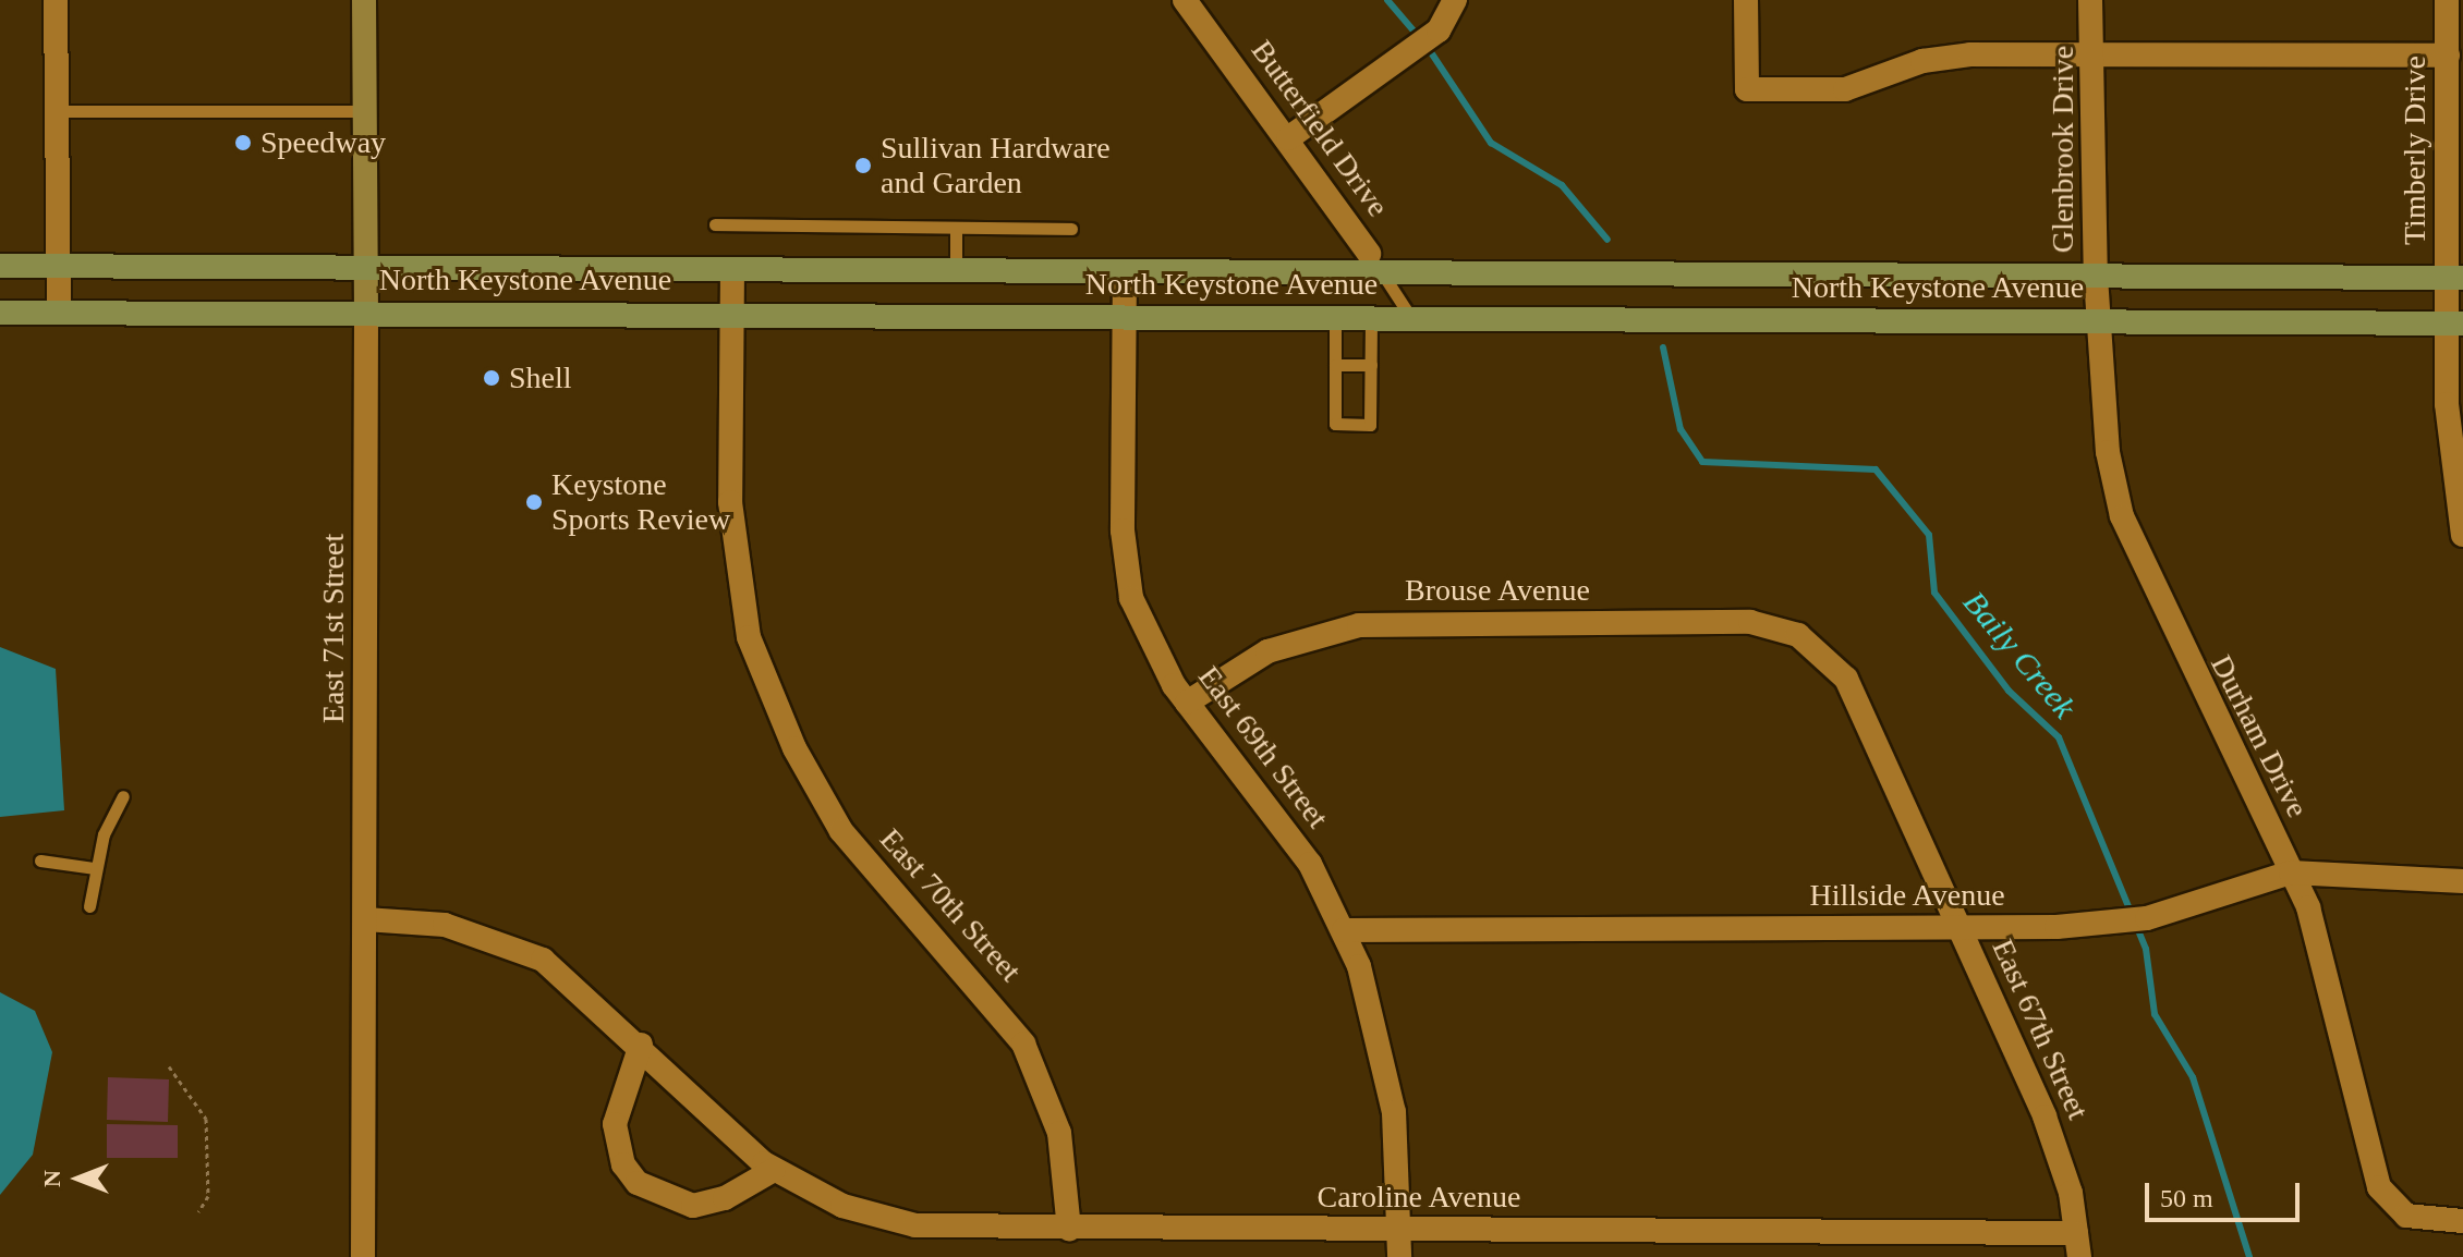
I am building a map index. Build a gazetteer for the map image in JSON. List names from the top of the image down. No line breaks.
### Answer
{"streets":{"main road":["North Keystone Avenue","East 71st Street"],"street":["Butterfield Drive","Glenbrook Drive","Timberly Drive","Brouse Avenue","Durham Drive","East 69th Street","Hillside Avenue","East 70th Street","East 67th Street","Caroline Avenue"]},"crossings":[["Butterfield Drive","North Keystone Avenue"],["Glenbrook Drive","North Keystone Avenue"],["Glenbrook Drive","Durham Drive"],["Timberly Drive","North Keystone Avenue"],["North Keystone Avenue","East 71st Street"],["North Keystone Avenue","Durham Drive"],["North Keystone Avenue","East 69th Street"],["North Keystone Avenue","East 70th Street"],["Brouse Avenue","East 69th Street"],["Brouse Avenue","East 67th Street"],["East 71st Street","Caroline Avenue"],["Durham Drive","Hillside Avenue"],["East 69th Street","Hillside Avenue"],["East 69th Street","Caroline Avenue"],["Hillside Avenue","East 67th Street"],["East 70th Street","Caroline Avenue"],["East 67th Street","Caroline Avenue"]],"water":["Baily Creek"],"places":["Speedway","Sullivan Hardware and Garden","Shell","Keystone Sports Review"],"scale_bar":"50 m","north":"left"}
